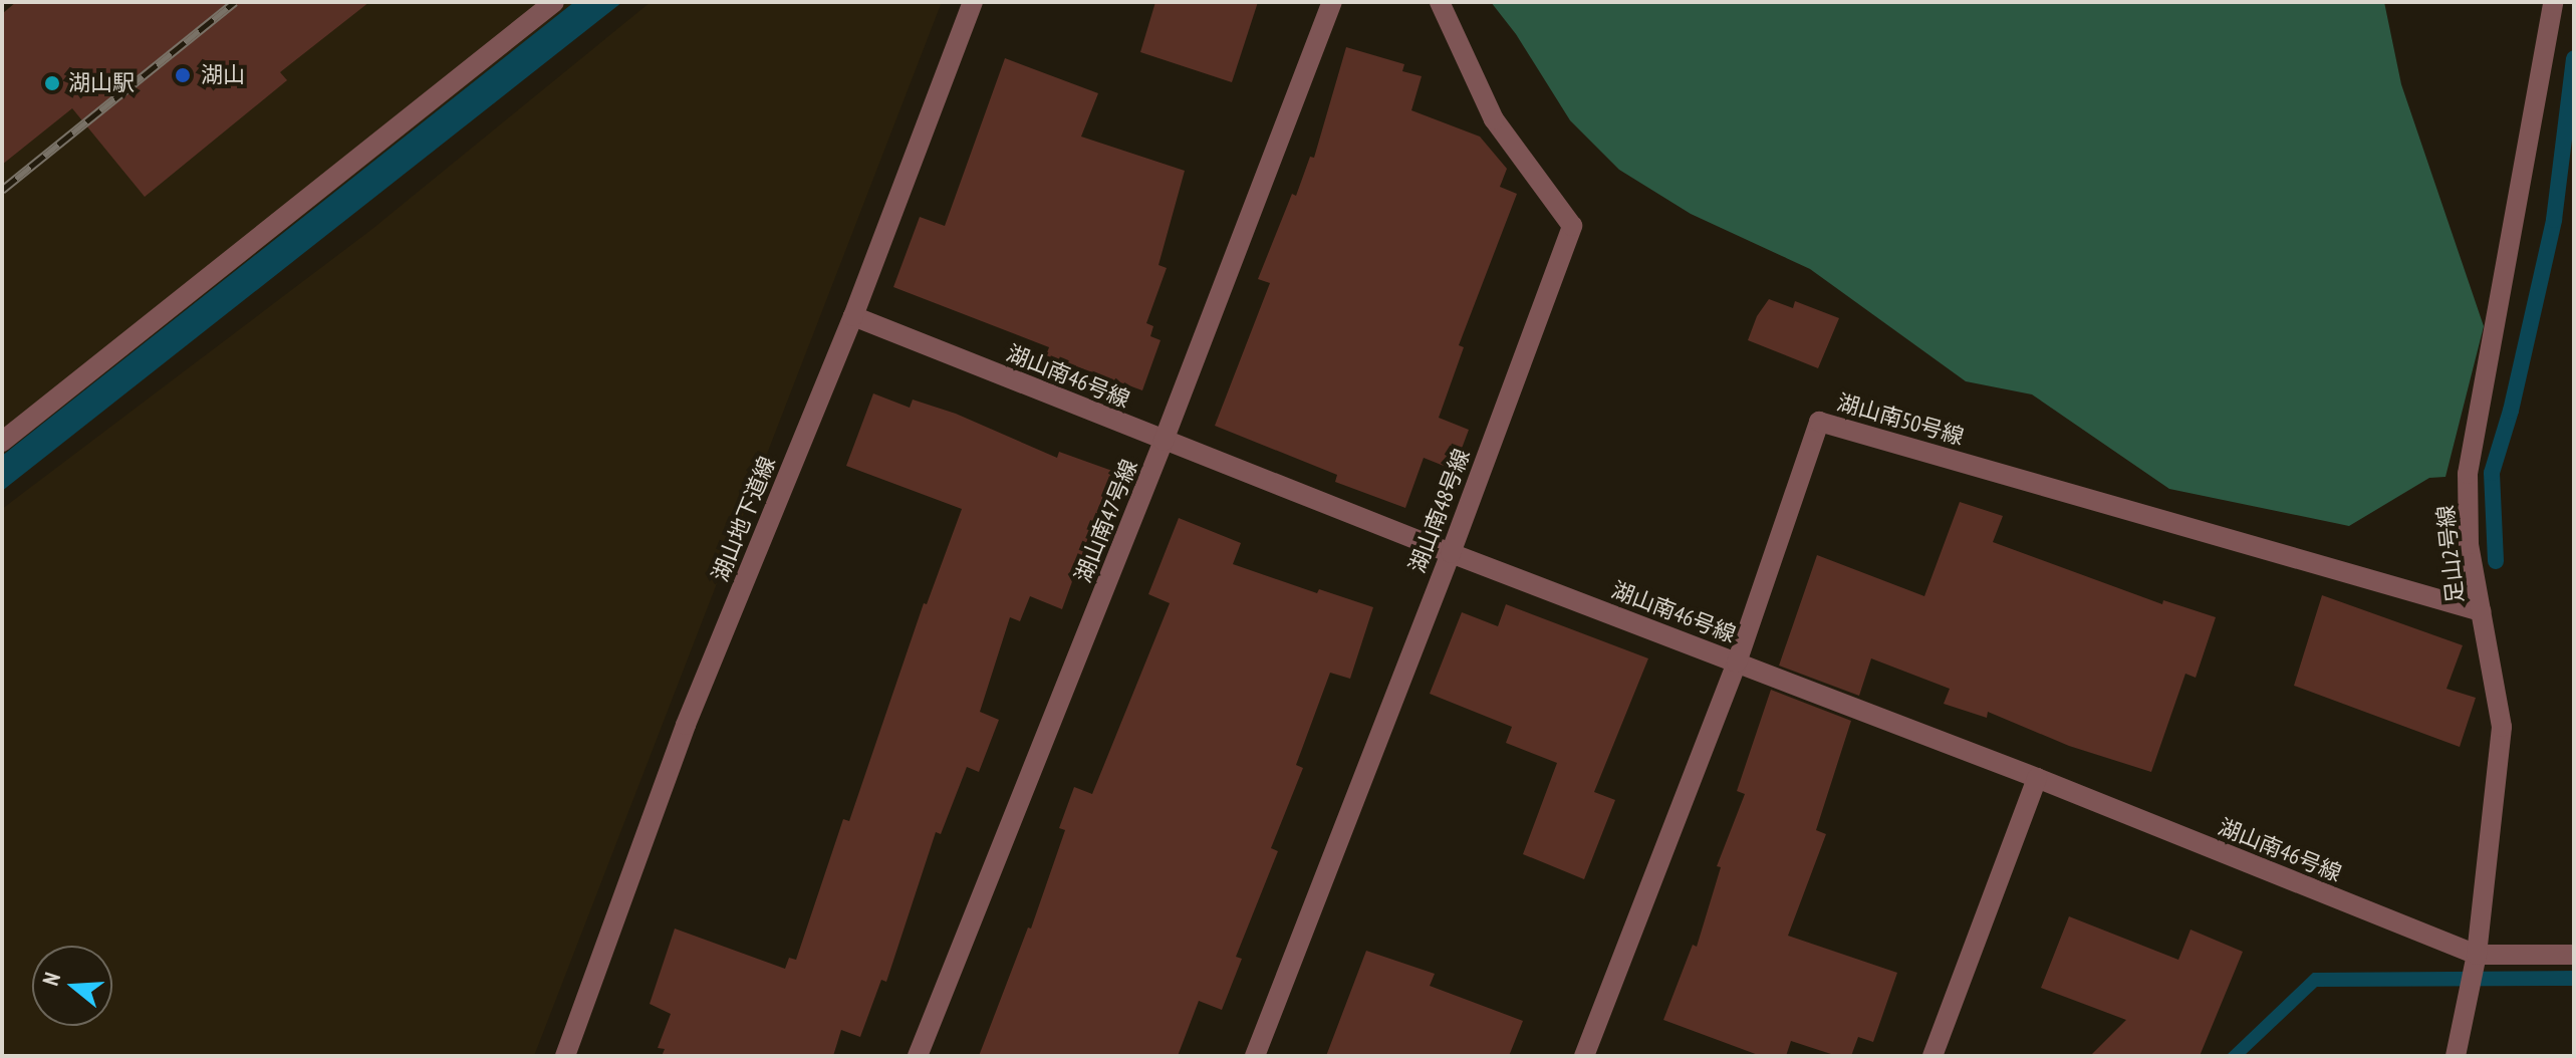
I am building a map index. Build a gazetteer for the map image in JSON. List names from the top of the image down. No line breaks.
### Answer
{"streets":{"street":["湖山南46号線","湖山南50号線","湖山南48号線","湖山地下道線","湖山南47号線","足山2号線"]},"crossings":[["湖山南46号線","湖山南50号線"],["湖山南46号線","湖山南48号線"],["湖山南46号線","湖山地下道線"],["湖山南46号線","湖山南47号線"],["湖山南46号線","足山2号線"],["湖山南50号線","足山2号線"]],"places":["湖山","湖山駅"],"north":"left"}
